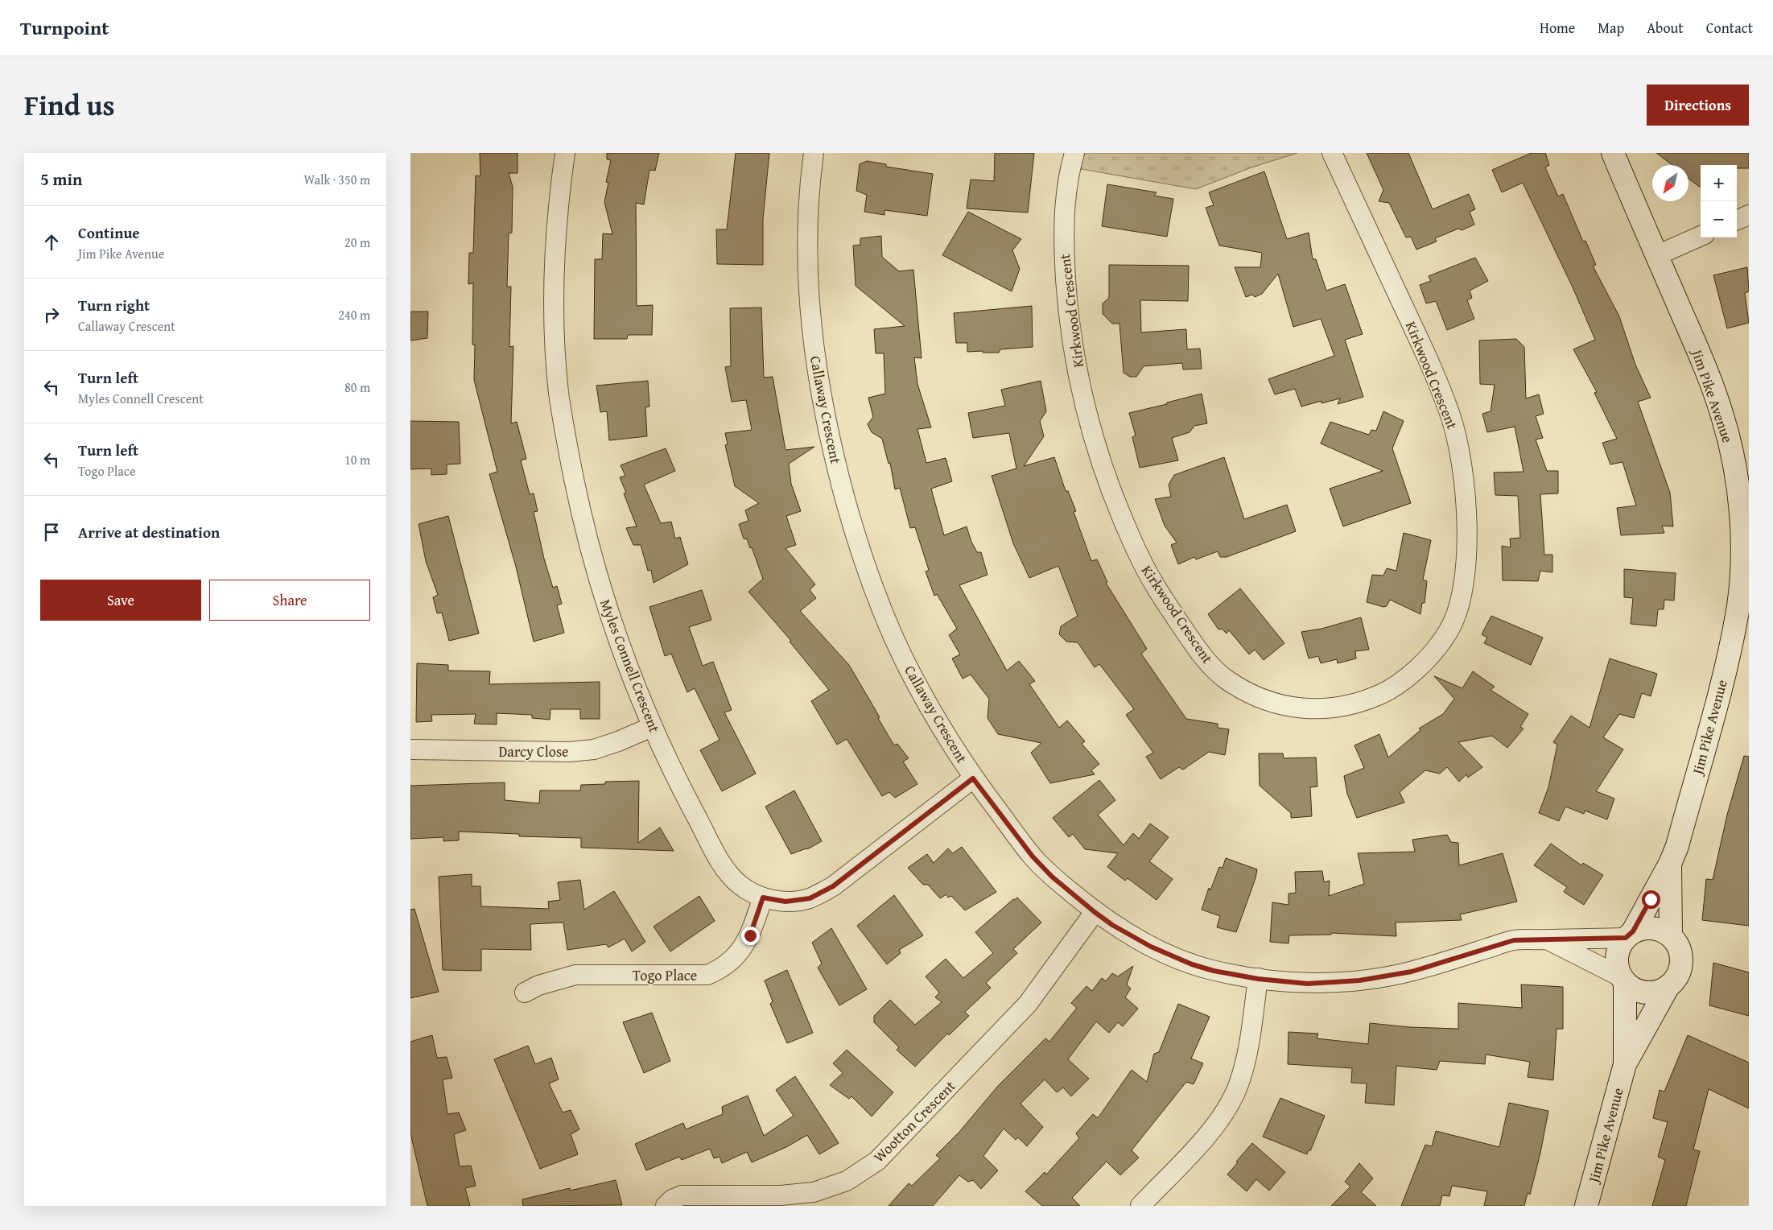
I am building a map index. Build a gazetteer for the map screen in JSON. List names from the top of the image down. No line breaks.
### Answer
{"streets":{"street":["Kirkwood Crescent","Jim Pike Avenue","Callaway Crescent","Myles Connell Crescent","Darcy Close","Togo Place","Wootton Crescent"]},"crossings":[["Jim Pike Avenue","Callaway Crescent"],["Callaway Crescent","Myles Connell Crescent"],["Callaway Crescent","Wootton Crescent"],["Myles Connell Crescent","Darcy Close"],["Myles Connell Crescent","Togo Place"]],"north":"bottom left","page":{"header":"Turnpoint","nav":["Home","Map","About","Contact"],"title":"Find us","buttons":["Directions",["Save","Share"]],"heading":["5 min","Walk · 350 m"],"map_buttons":["+","−"],"list":[["Continue","Jim Pike Avenue","20 m"],["Turn right","Callaway Crescent","240 m"],["Turn left","Myles Connell Crescent","80 m"],["Turn left","Togo Place","10 m"],"Arrive at destination"]}}
